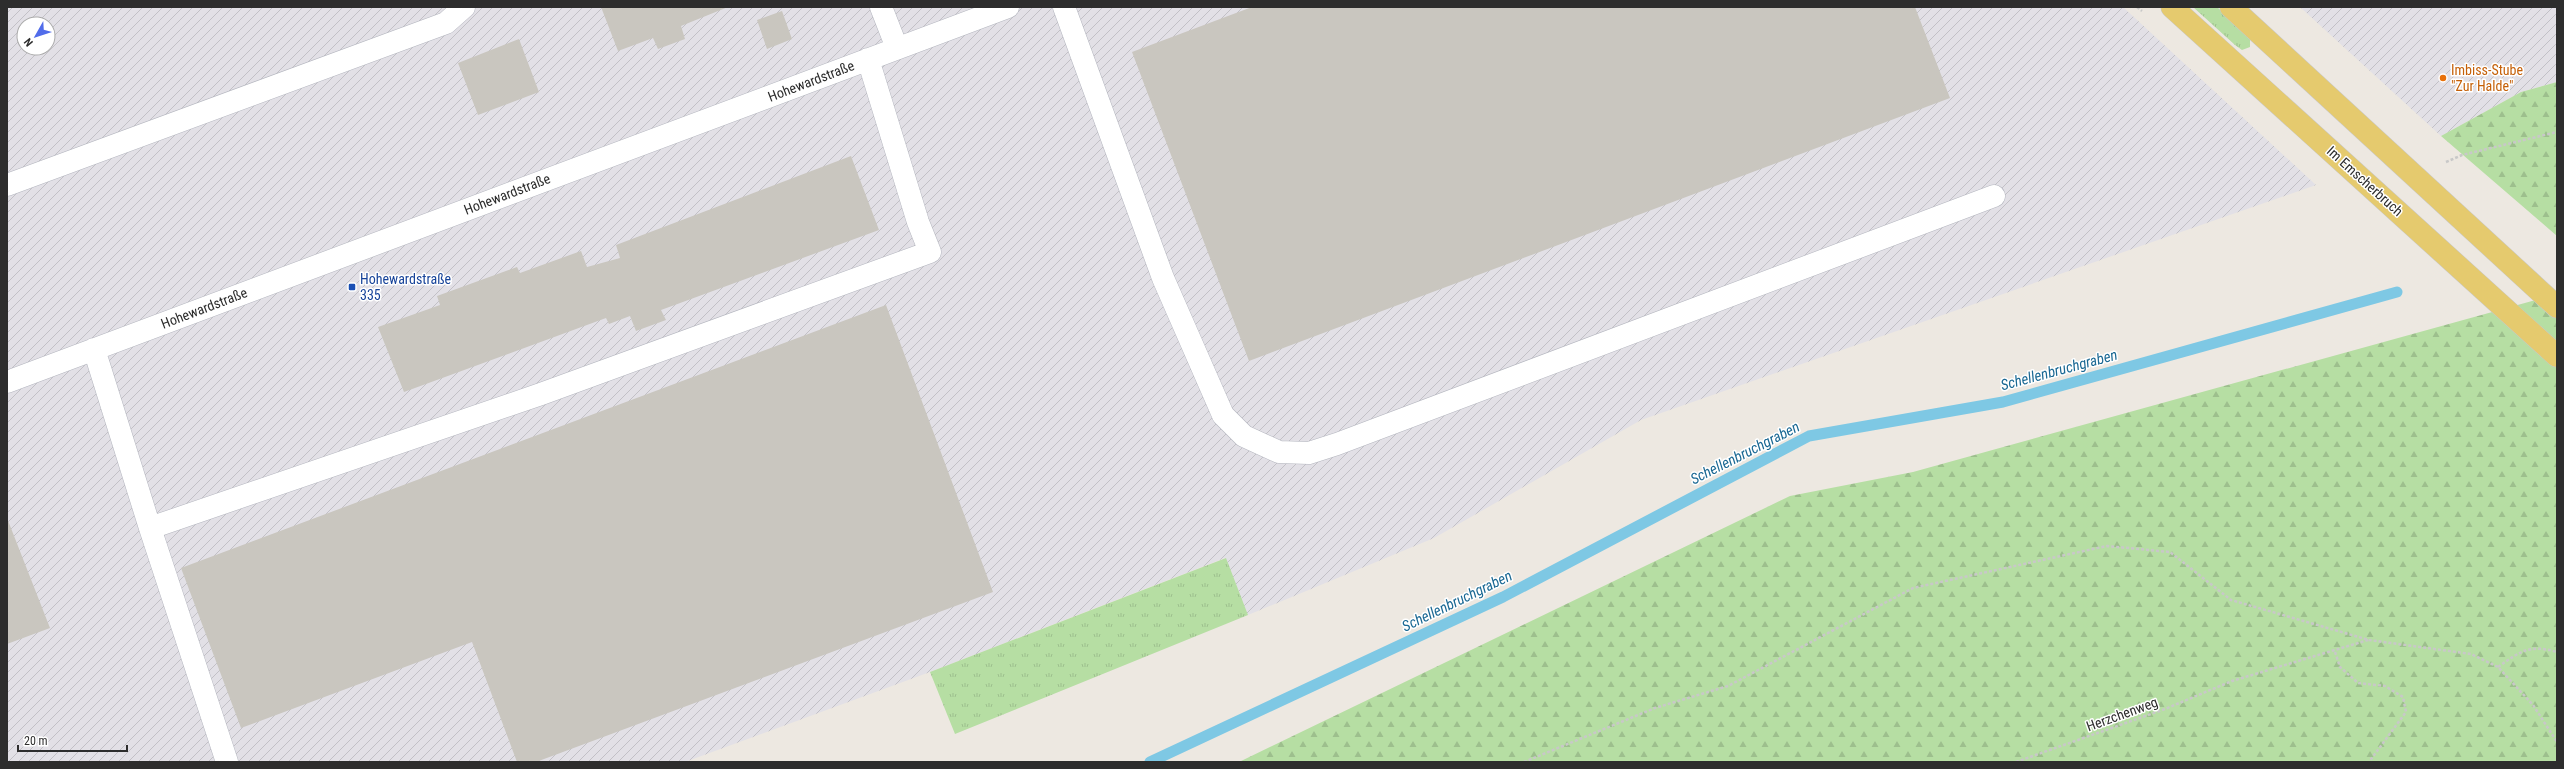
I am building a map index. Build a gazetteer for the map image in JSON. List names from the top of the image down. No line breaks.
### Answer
{"streets":{"main road":["Im Emscherbruch"],"street":["Hohewardstraße"],"path":["Herzchenweg"]},"water":["Schellenbruchgraben"],"places":{"other":["Imbiss-Stube \"Zur Halde\""],"transit":["Hohewardstraße 335"]},"scale_bar":"20 m","north":"bottom left"}
